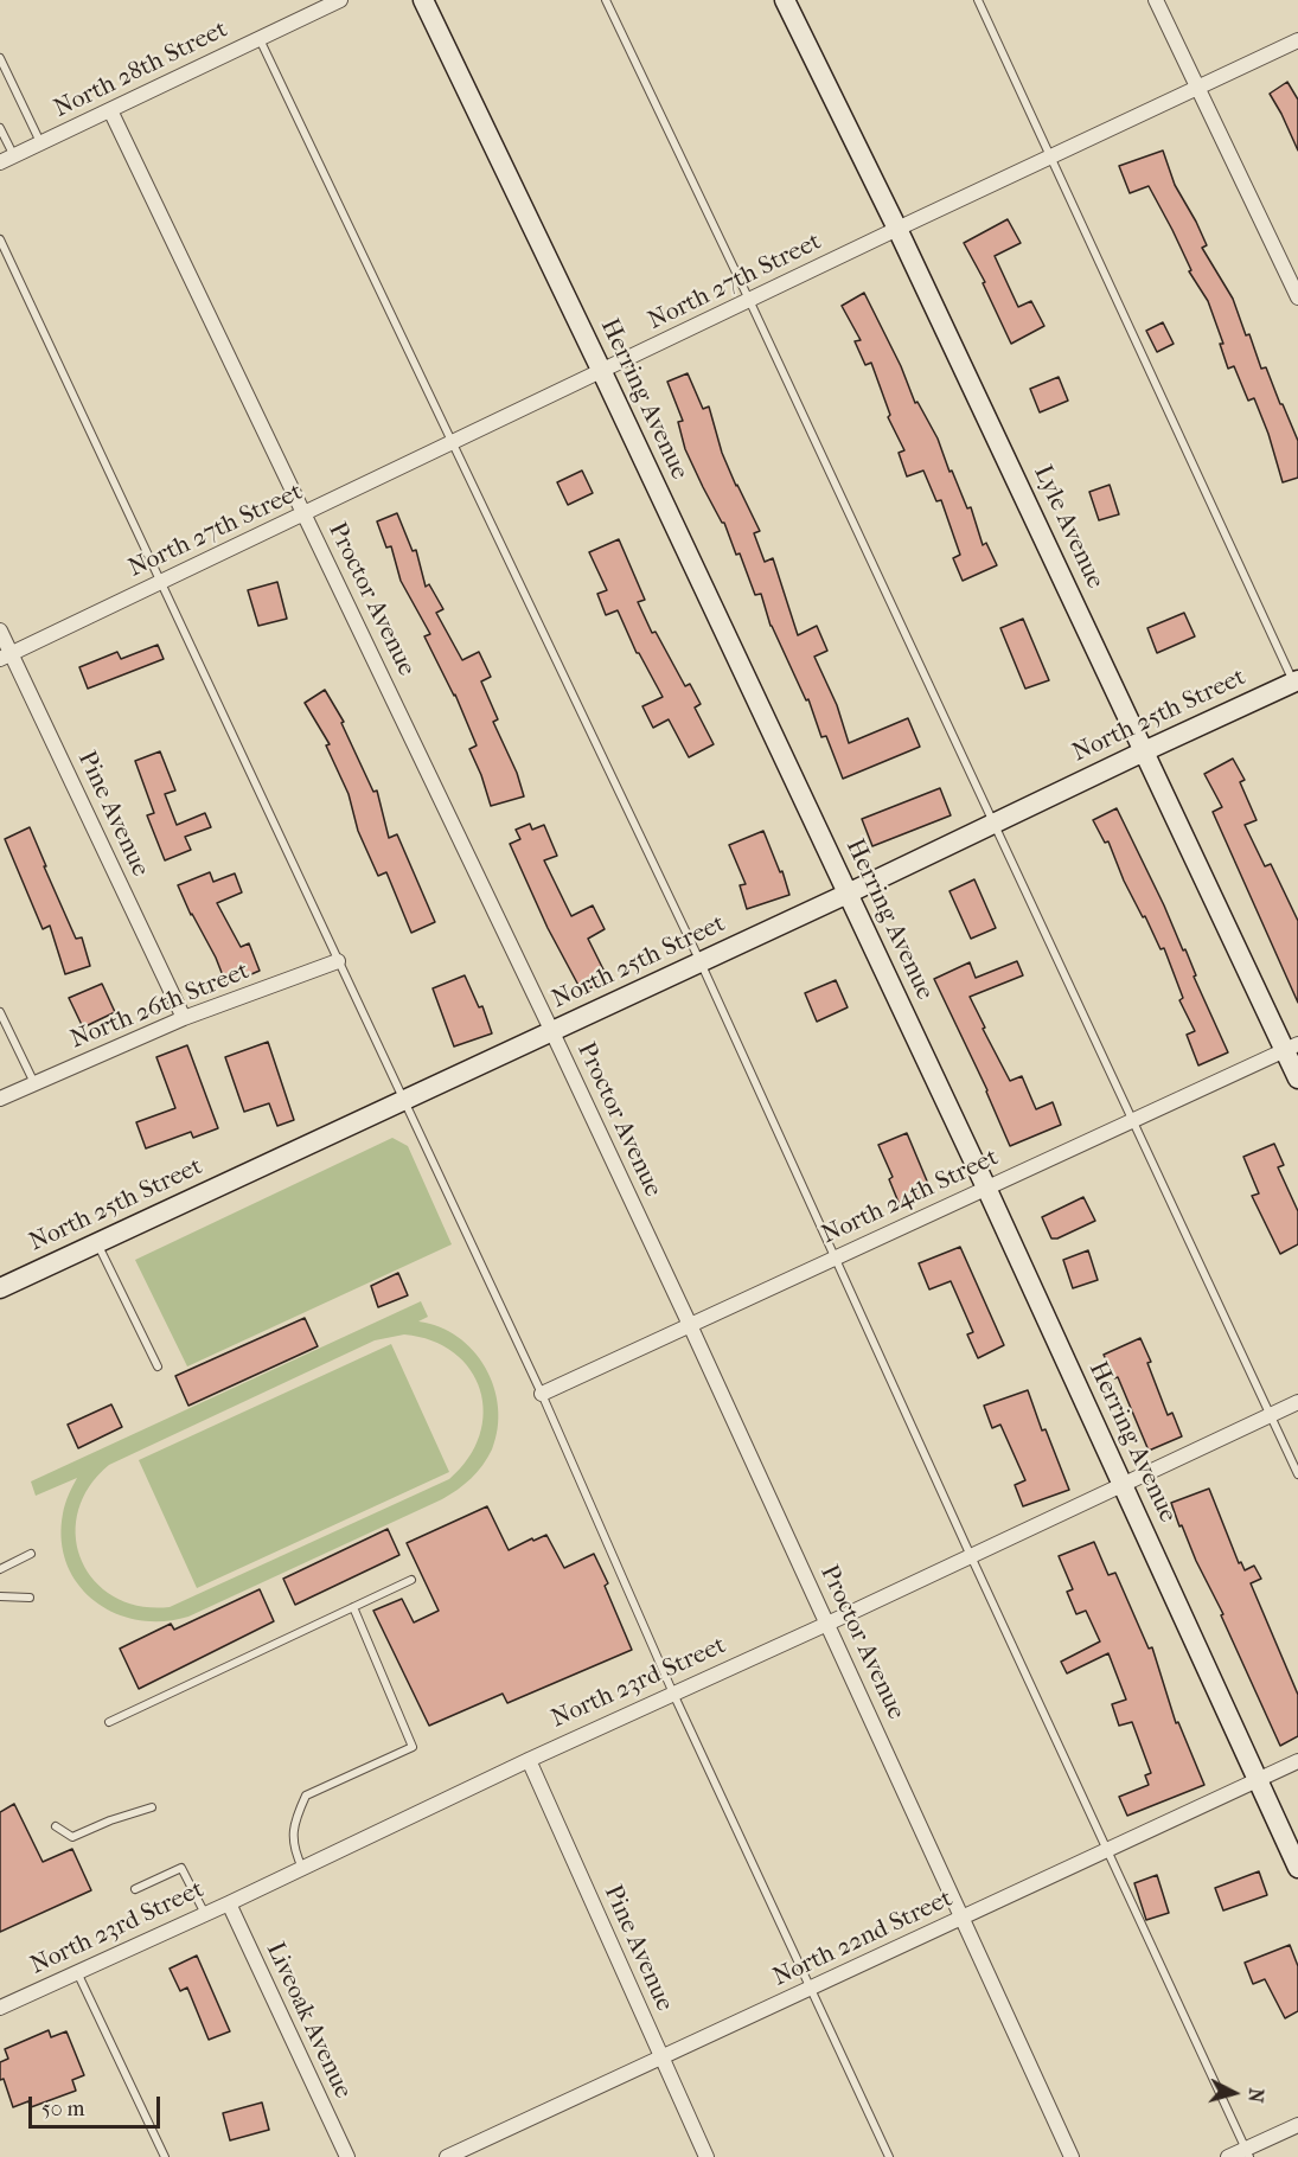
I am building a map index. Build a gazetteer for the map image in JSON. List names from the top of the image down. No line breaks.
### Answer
{"streets":{"main road":["Herring Avenue","Lyle Avenue","North 25th Street"],"street":["North 28th Street","North 27th Street","Proctor Avenue","Pine Avenue","North 26th Street","North 24th Street","North 23rd Street","North 22nd Street","Liveoak Avenue"]},"crossings":[["North 28th Street","Proctor Avenue"],["North 27th Street","Herring Avenue"],["North 27th Street","Lyle Avenue"],["North 27th Street","Proctor Avenue"],["North 27th Street","Pine Avenue"],["Herring Avenue","North 25th Street"],["Herring Avenue","North 24th Street"],["Herring Avenue","North 23rd Street"],["Herring Avenue","North 22nd Street"],["Lyle Avenue","North 25th Street"],["Lyle Avenue","North 24th Street"],["Proctor Avenue","North 25th Street"],["Proctor Avenue","North 24th Street"],["Proctor Avenue","North 23rd Street"],["Proctor Avenue","North 22nd Street"],["Pine Avenue","North 26th Street"],["Pine Avenue","North 23rd Street"],["Pine Avenue","North 22nd Street"],["North 23rd Street","Liveoak Avenue"]],"scale_bar":"50 m","north":"right"}
